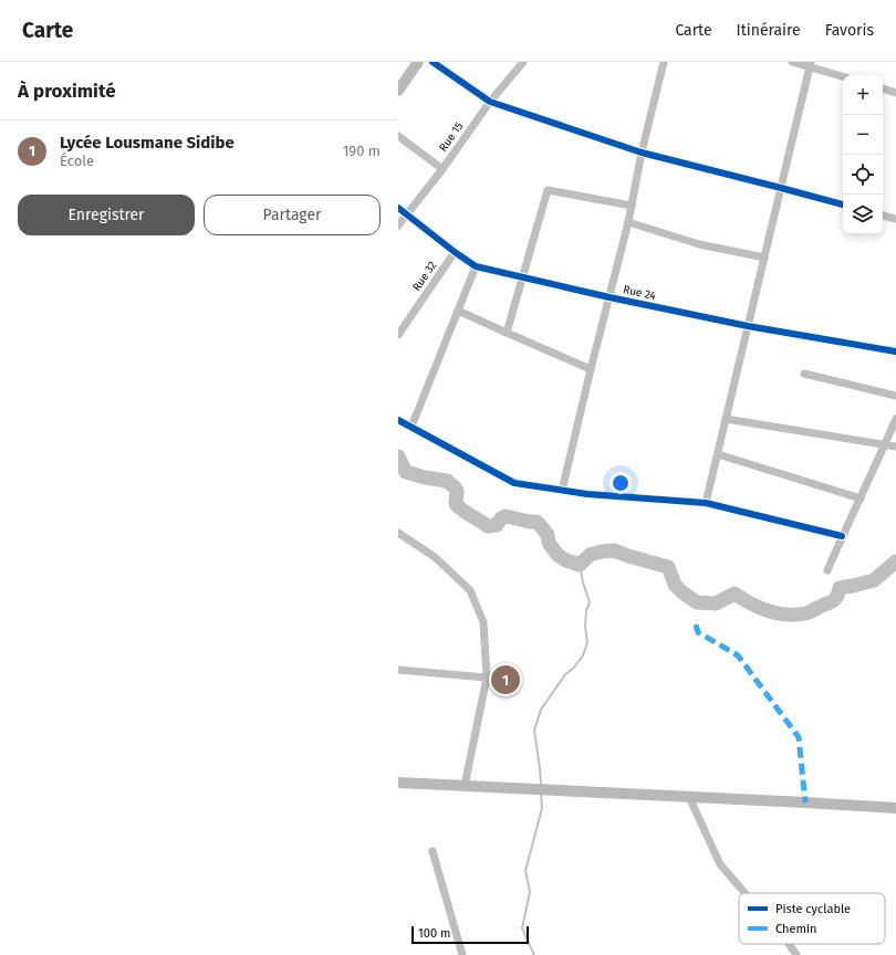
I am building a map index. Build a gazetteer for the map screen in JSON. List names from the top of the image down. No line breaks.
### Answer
{"streets":{"street":["Rue 15","Rue 32","Rue 24"]},"crossings":[["Rue 15","Rue 24"],["Rue 32","Rue 24"]],"legend":["Piste cyclable","Chemin"],"scale_bar":"100 m","page":{"header":"Carte","nav":["Carte","Itinéraire","Favoris"],"heading":"À proximité","map_buttons":["+","−"],"list":[{"mark":"1","name":"Lycée Lousmane Sidibe","note":"École","value":"190 m"}],"buttons":["Enregistrer","Partager"],"pins":"1","scale":"100 m"}}
